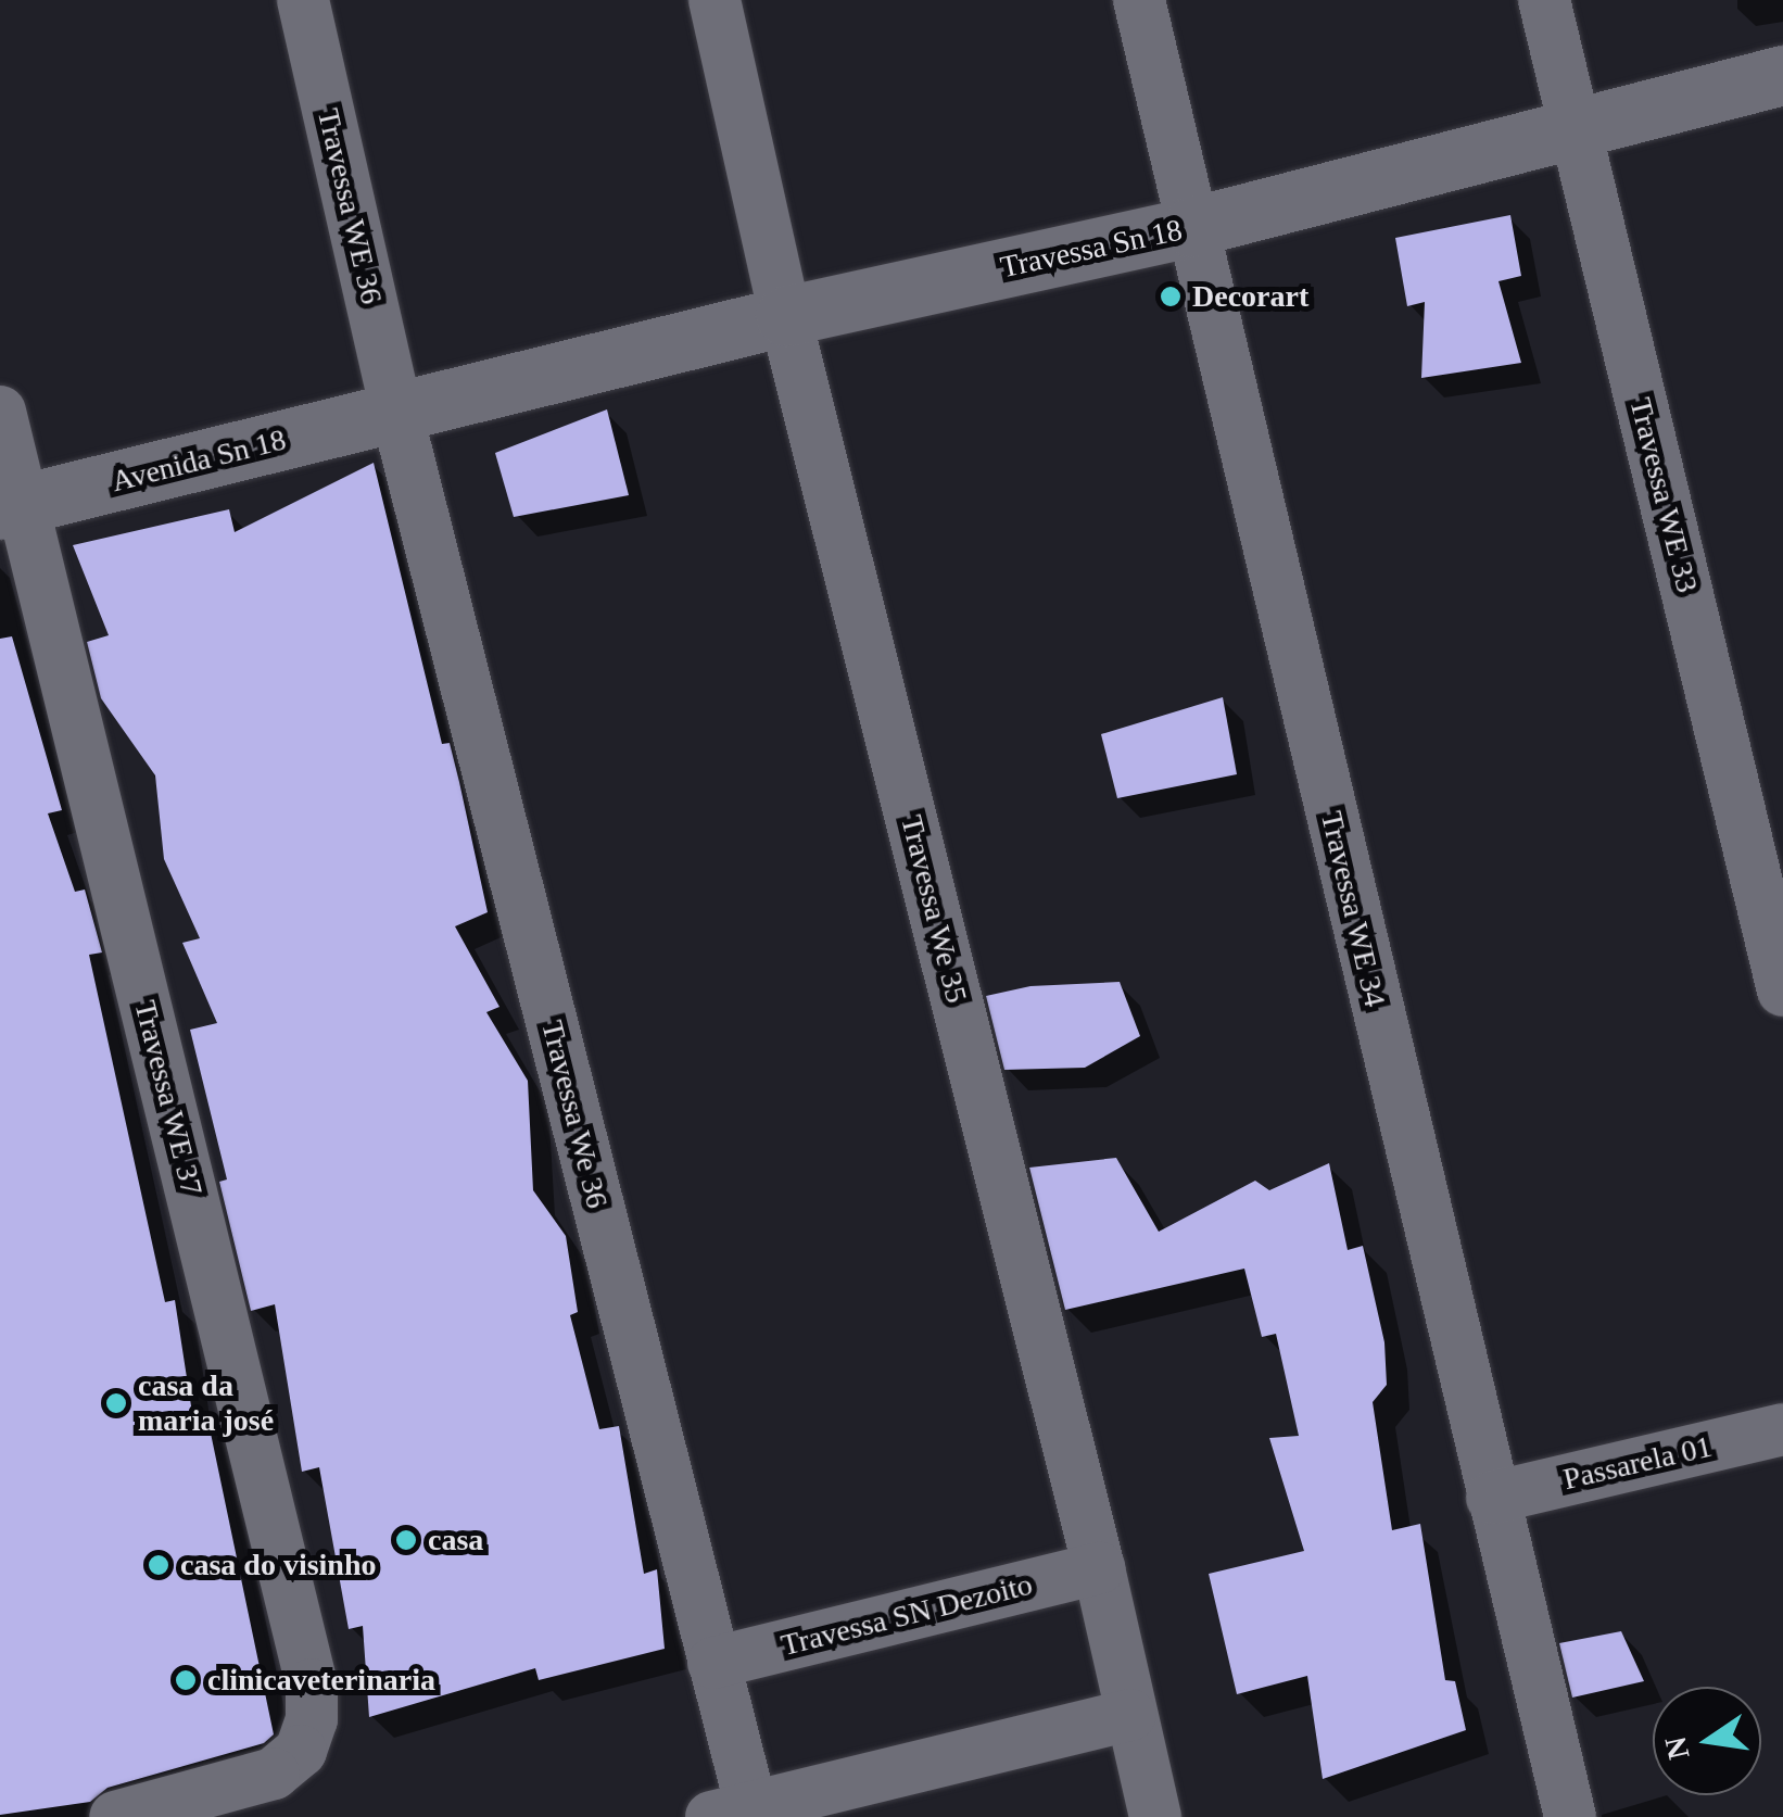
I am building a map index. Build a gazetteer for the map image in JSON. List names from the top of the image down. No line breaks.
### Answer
{"streets":{"street":["Travessa WE 36","Travessa Sn 18","Avenida Sn 18","Travessa WE 33","Travessa We 35","Travessa WE 34","Travessa WE 37","Travessa We 36","Passarela 01","Travessa SN Dezoito"]},"crossings":[["Travessa WE 36","Travessa Sn 18"],["Travessa WE 36","Avenida Sn 18"],["Travessa WE 36","Travessa We 36"],["Travessa Sn 18","Avenida Sn 18"],["Travessa Sn 18","Travessa WE 33"],["Travessa Sn 18","Travessa We 35"],["Travessa Sn 18","Travessa WE 34"],["Travessa Sn 18","Travessa We 36"],["Avenida Sn 18","Travessa WE 37"],["Avenida Sn 18","Travessa We 36"],["Travessa We 35","Travessa SN Dezoito"],["Travessa WE 34","Passarela 01"],["Travessa We 36","Travessa SN Dezoito"]],"places":["Decorart","casa da maria josé","casa","casa do visinho","clinicaveterinaria"],"north":"left"}
